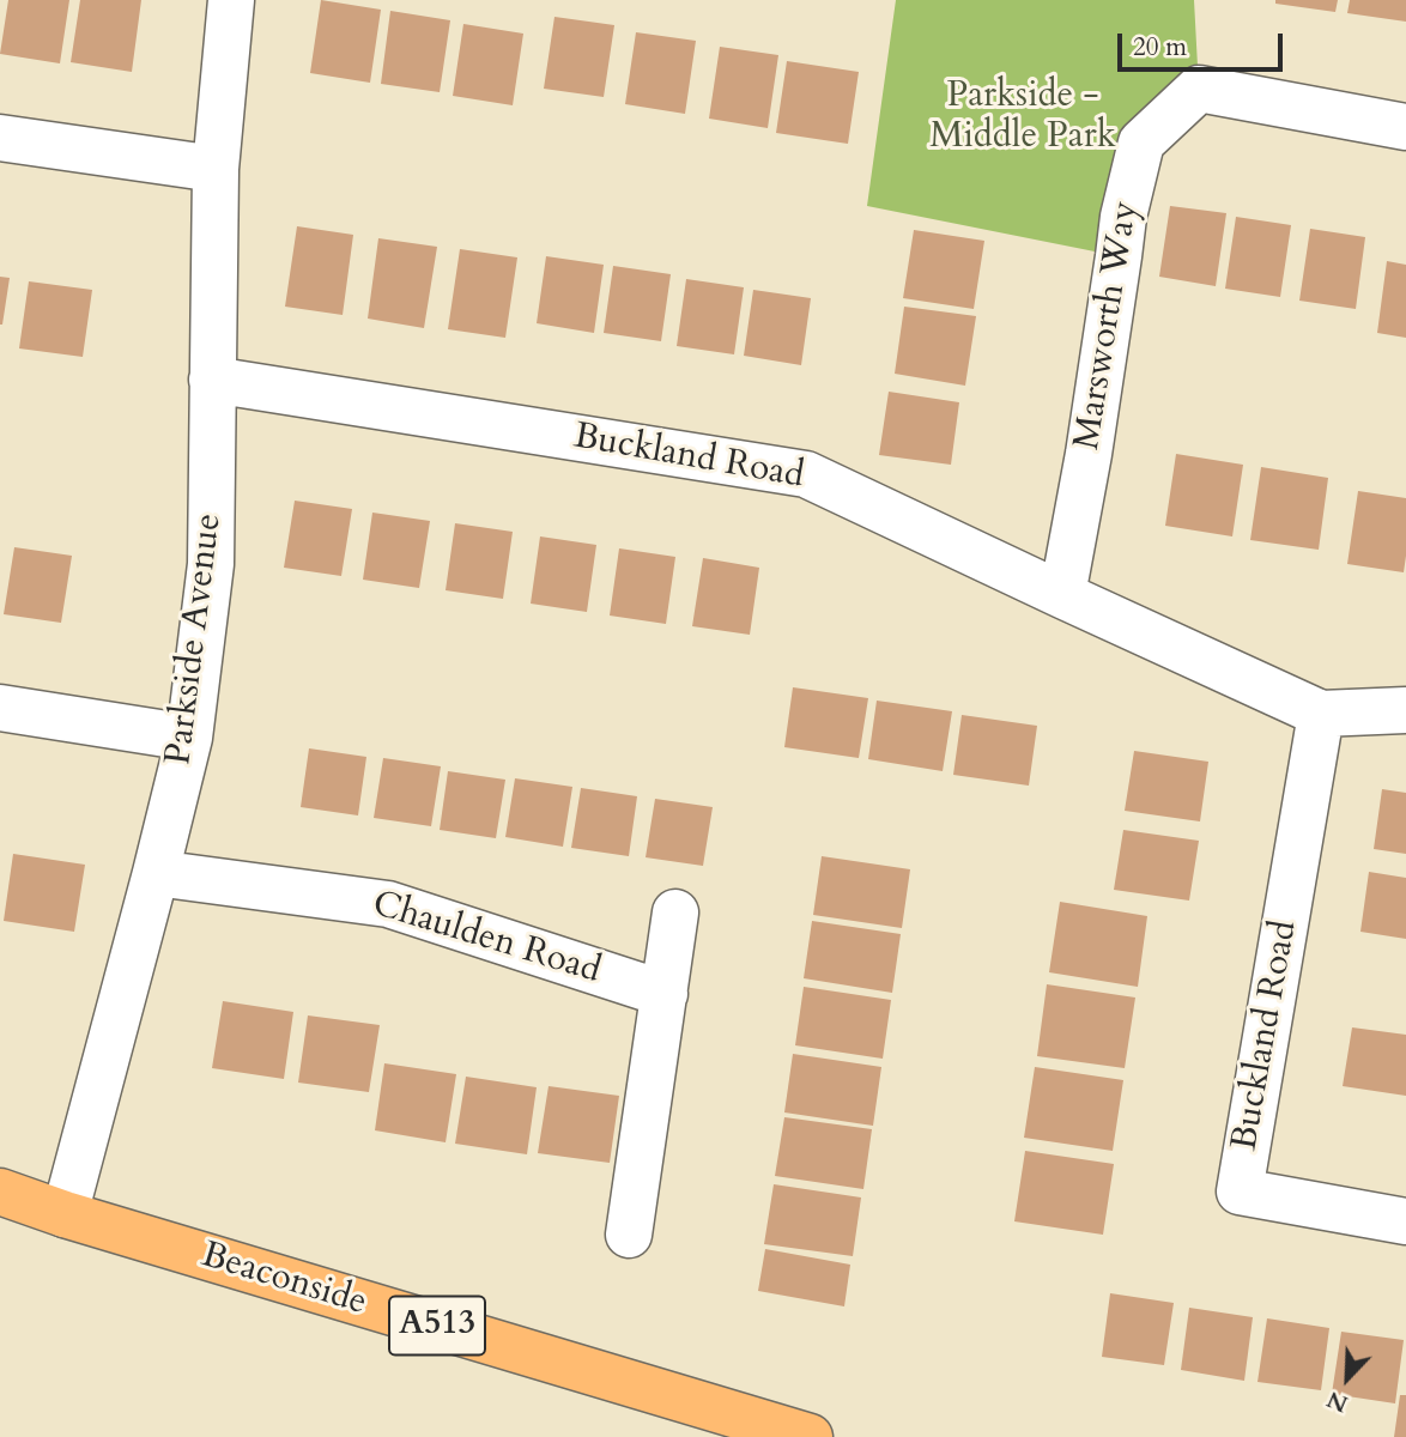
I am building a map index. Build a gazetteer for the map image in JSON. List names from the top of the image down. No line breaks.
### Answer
{"streets":{"highway":["Beaconside","A513"],"street":["Marsworth Way","Buckland Road","Parkside Avenue","Chaulden Road"]},"crossings":[["Marsworth Way","Buckland Road"],["Buckland Road","Parkside Avenue"],["Parkside Avenue","Chaulden Road"],["Parkside Avenue","Beaconside"]],"parks":["Parkside - Middle Park"],"scale_bar":"20 m","north":"bottom left"}
